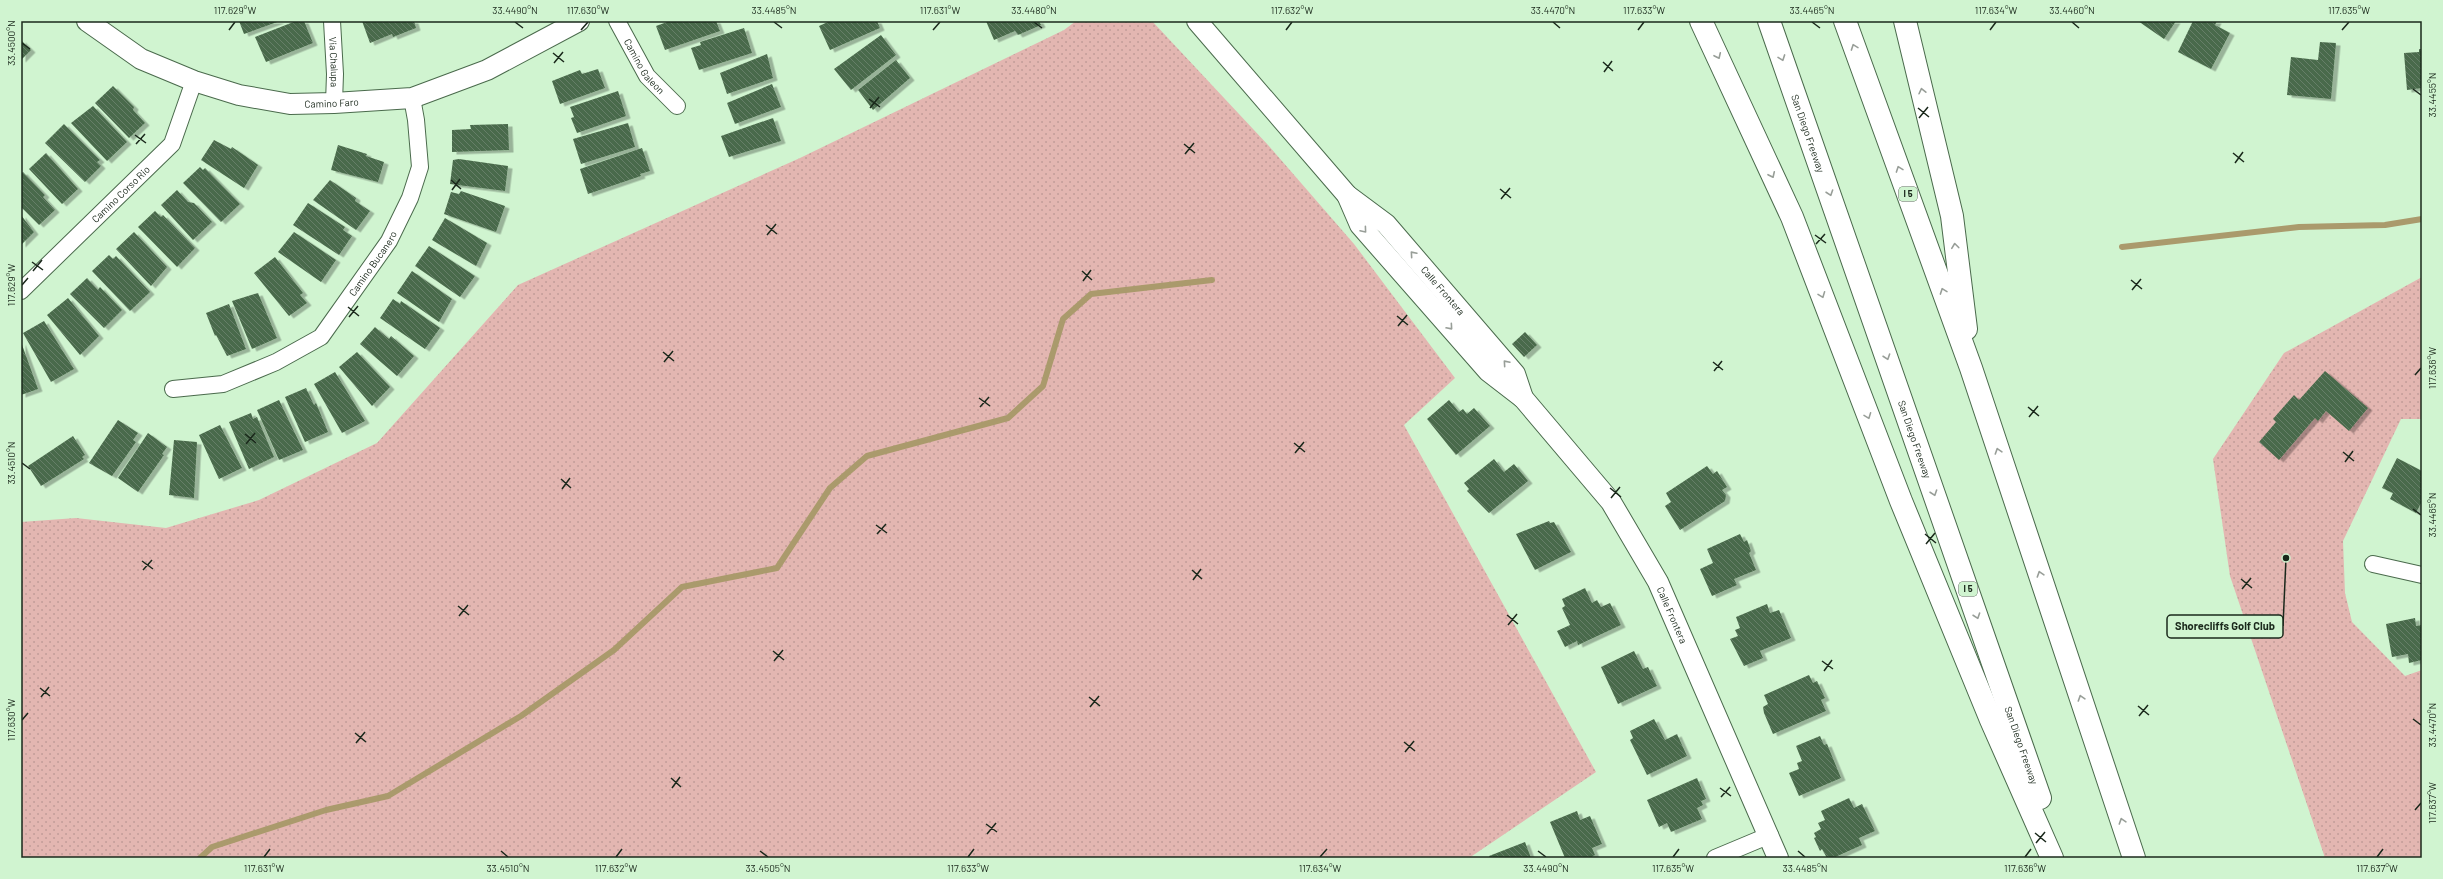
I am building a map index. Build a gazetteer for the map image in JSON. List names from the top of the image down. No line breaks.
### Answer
{"streets":{"highway":["San Diego Freeway","I 5"],"street":["Via Chalupa","Camino Galeon","Camino Faro","Camino Corso Rio","Camino Bucanero","Calle Frontera"]},"crossings":[["Via Chalupa","Camino Faro"],["Camino Faro","Camino Corso Rio"],["Camino Faro","Camino Bucanero"]],"places":["Shorecliffs Golf Club"],"coordinates":["117.629°W","33.4490°N","117.630°W","33.4485°N","117.631°W","33.4480°N","117.632°W","33.4470°N","117.633°W","33.4465°N","117.634°W","33.4460°N","117.635°W","33.4500°N","33.4455°N","117.636°W","33.4510°N","117.637°W","33.4505°N"]}
